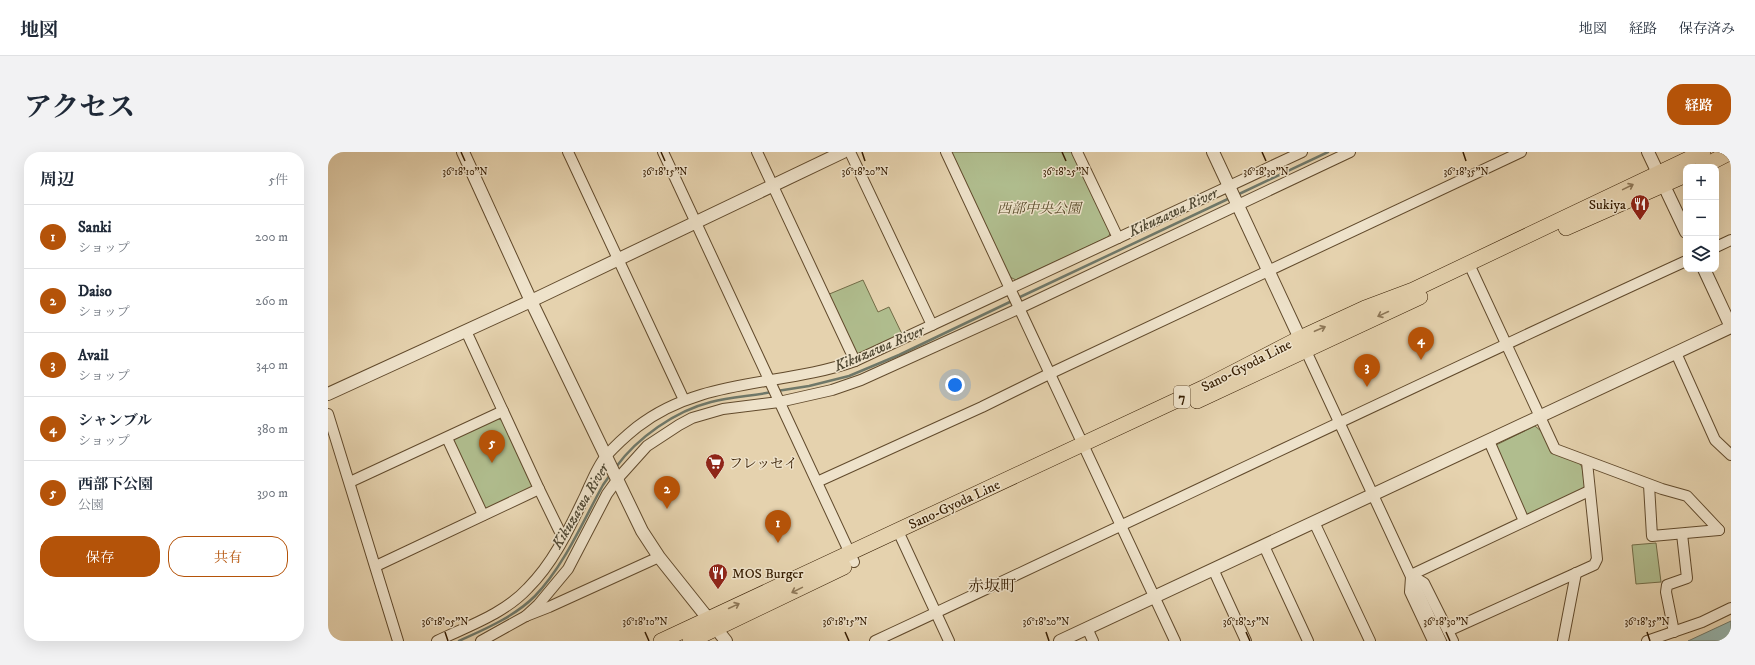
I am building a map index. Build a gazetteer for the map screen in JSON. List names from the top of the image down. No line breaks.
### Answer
{"streets":{"main road":["Sano-Gyoda Line","7"]},"districts":["赤坂町"],"water":["Kikuzawa River"],"parks":["西部中央公園"],"places":{"restaurant":["Sukiya","MOS Burger"],"supermarket":["フレッセイ"]},"page":{"header":"地図","nav":["地図","経路","保存済み"],"title":"アクセス","buttons":["経路",["保存","共有"]],"heading":["周辺","5件"],"map_buttons":["+","−"],"list":[{"mark":"1","name":"Sanki","note":"ショップ","value":"200 m"},{"mark":"2","name":"Daiso","note":"ショップ","value":"260 m"},{"mark":"3","name":"Avail","note":"ショップ","value":"340 m"},{"mark":"4","name":"シャンブル","note":"ショップ","value":"380 m"},{"mark":"5","name":"西部下公園","note":"公園","value":"390 m"}],"pins":["4","3","5","2","1"]},"coordinates":["36°18'10\"N","36°18'15\"N","36°18'20\"N","36°18'25\"N","36°18'30\"N","36°18'35\"N","36°18'05\"N"]}
